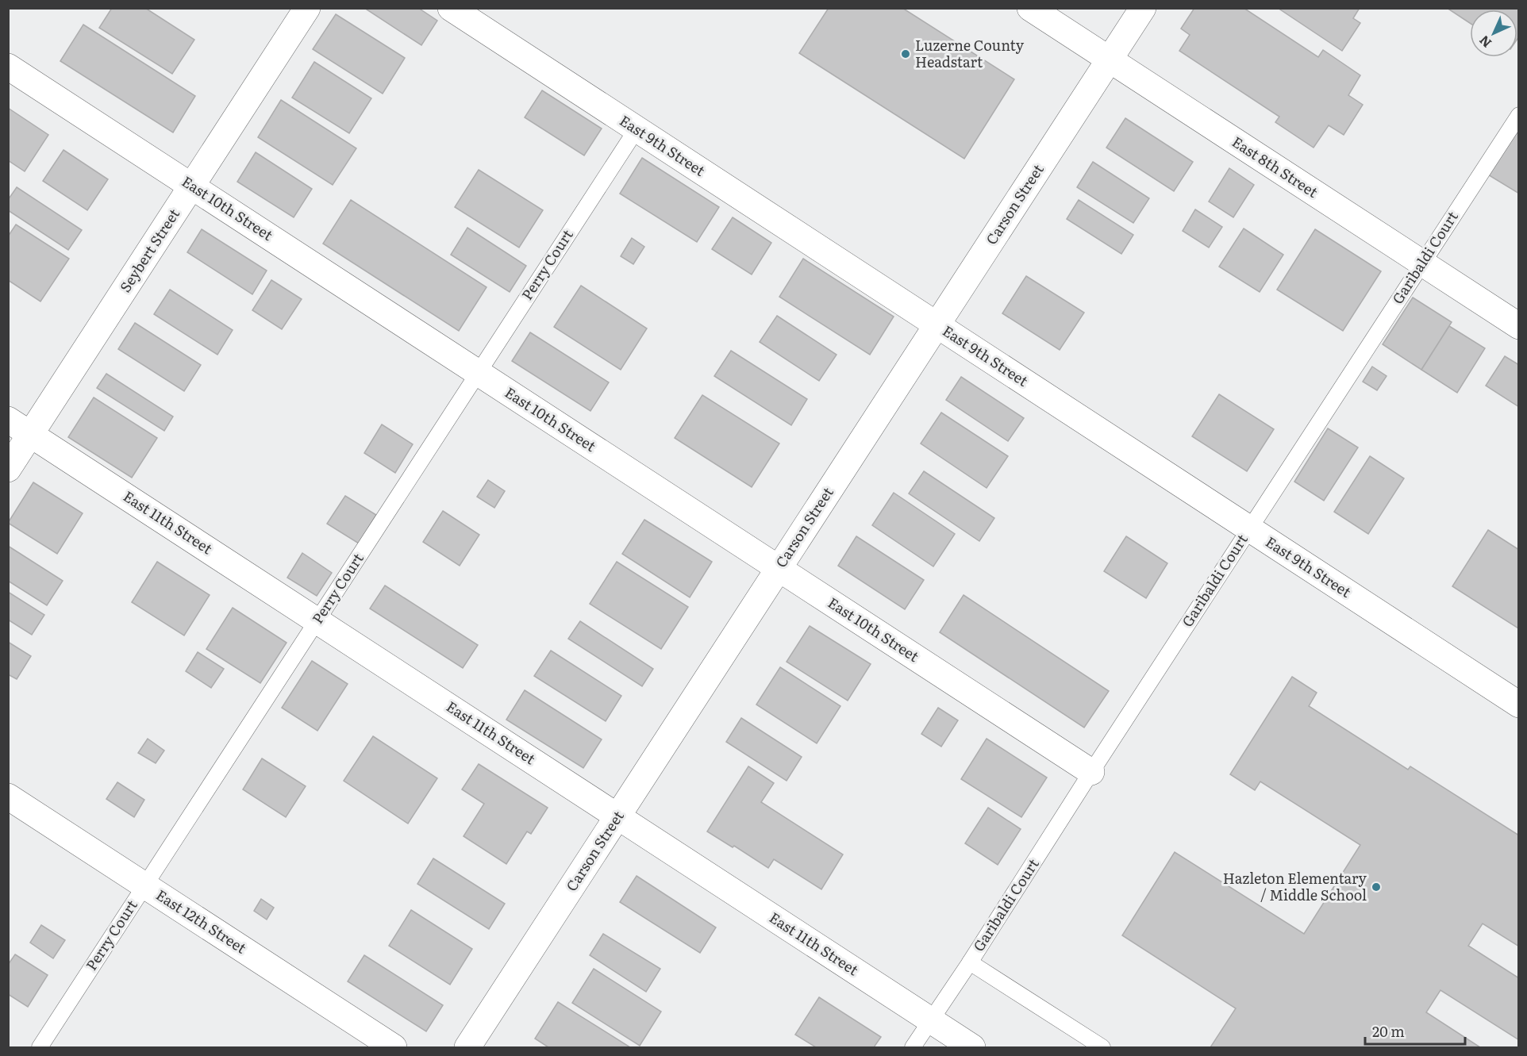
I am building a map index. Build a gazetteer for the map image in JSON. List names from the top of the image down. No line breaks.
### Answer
{"streets":{"street":["East 9th Street","East 8th Street","Carson Street","East 10th Street","Seybert Street","East 11th Street","East 12th Street"],"lane":["Garibaldi Court","Perry Court"]},"crossings":[["East 9th Street","Carson Street"],["East 9th Street","Garibaldi Court"],["East 9th Street","Perry Court"],["East 8th Street","Carson Street"],["East 8th Street","Garibaldi Court"],["Carson Street","East 10th Street"],["Carson Street","East 11th Street"],["East 10th Street","Seybert Street"],["East 10th Street","Garibaldi Court"],["East 10th Street","Perry Court"],["Seybert Street","East 11th Street"],["Garibaldi Court","East 11th Street"],["Perry Court","East 11th Street"],["Perry Court","East 12th Street"]],"places":["Luzerne County Headstart","Hazleton Elementary / Middle School"],"scale_bar":"20 m","north":"bottom left"}
